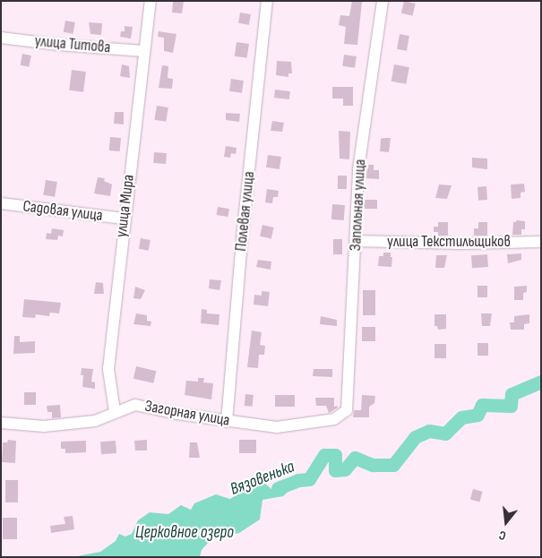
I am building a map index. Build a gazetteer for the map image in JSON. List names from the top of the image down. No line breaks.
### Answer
{"streets":{"street":["улица Титова","Запольная улица","улица Мира","Садовая улица","Полевая улица","улица Текстильщиков","Загорная улица"]},"crossings":[["улица Титова","улица Мира"],["Запольная улица","улица Текстильщиков"],["Запольная улица","Загорная улица"],["улица Мира","Садовая улица"],["улица Мира","Загорная улица"],["Полевая улица","Загорная улица"]],"water":["Вязовенька","Церковное озеро"],"north":"bottom"}
